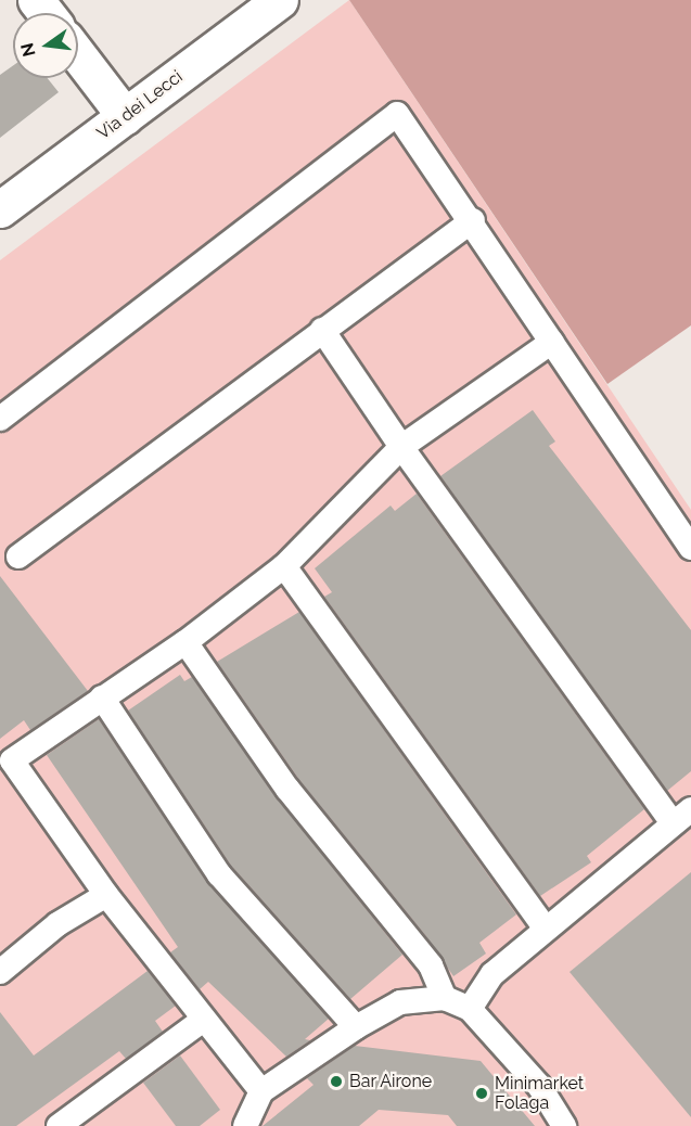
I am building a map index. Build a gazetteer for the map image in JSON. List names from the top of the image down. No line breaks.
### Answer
{"streets":{"street":["Via dei Lecci"]},"places":["Bar Airone","Minimarket Folaga"],"north":"left"}
